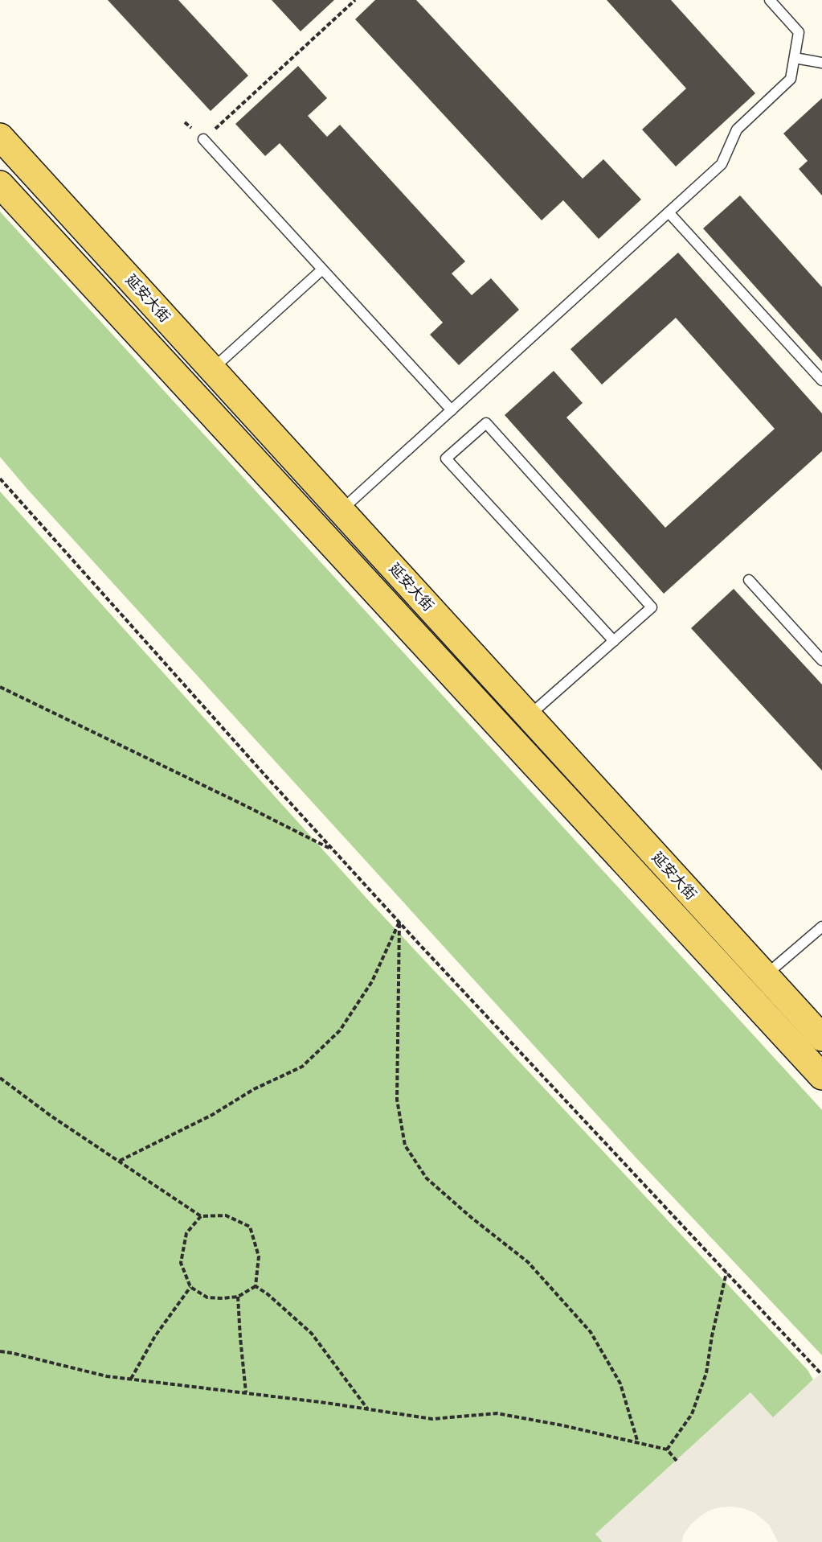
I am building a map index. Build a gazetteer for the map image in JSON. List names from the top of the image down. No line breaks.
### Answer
{"streets":{"main road":["延安大街"]}}
